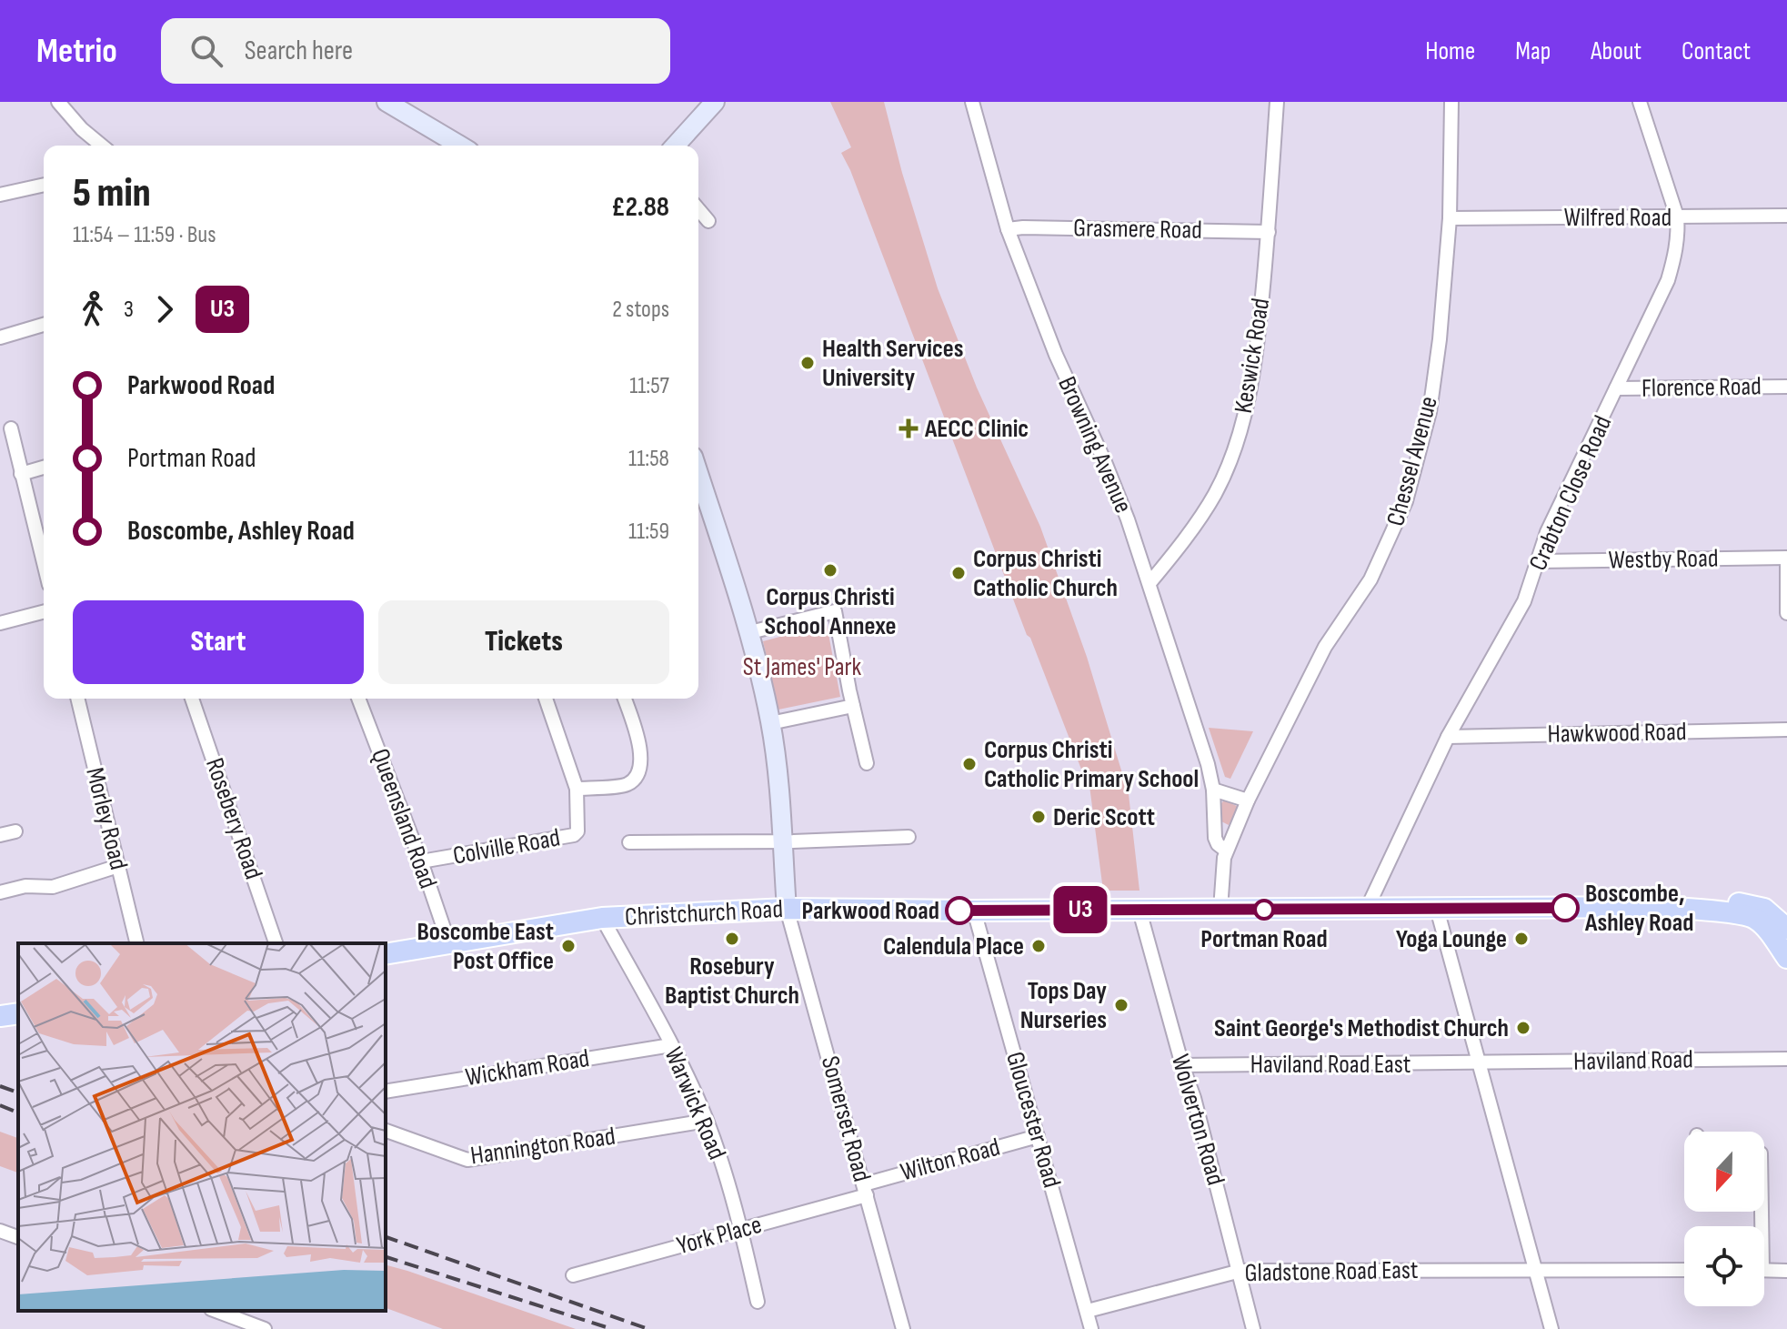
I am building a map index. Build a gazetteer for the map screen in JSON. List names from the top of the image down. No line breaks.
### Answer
{"streets":{"main road":["Christchurch Road"],"street":["Wilfred Road","Grasmere Road","Keswick Road","Florence Road","Browning Avenue","Chessel Avenue","Crabton Close Road","Westby Road","Hawkwood Road","Morley Road","Rosebery Road","Queensland Road","Colville Road","Haviland Road","Haviland Road East","Wickham Road","Warwick Road","Somerset Road","Gloucester Road","Wolverton Road","Hannington Road","Wilton Road","York Place","Gladstone Road East"]},"crossings":[["Wilfred Road","Chessel Avenue"],["Wilfred Road","Crabton Close Road"],["Grasmere Road","Keswick Road"],["Grasmere Road","Browning Avenue"],["Keswick Road","Browning Avenue"],["Florence Road","Crabton Close Road"],["Browning Avenue","Chessel Avenue"],["Chessel Avenue","Christchurch Road"],["Crabton Close Road","Westby Road"],["Crabton Close Road","Hawkwood Road"],["Crabton Close Road","Christchurch Road"],["Queensland Road","Colville Road"],["Queensland Road","Christchurch Road"],["Christchurch Road","Warwick Road"],["Christchurch Road","Somerset Road"],["Christchurch Road","Gloucester Road"],["Christchurch Road","Wolverton Road"],["Haviland Road","Haviland Road East"],["Haviland Road East","Wolverton Road"],["Wickham Road","Warwick Road"],["Warwick Road","Hannington Road"],["Warwick Road","York Place"],["Somerset Road","Wilton Road"],["Somerset Road","York Place"],["Gloucester Road","Wilton Road"],["Gloucester Road","Gladstone Road East"],["Wolverton Road","Gladstone Road East"],["Wilton Road","York Place"]],"parks":["St James' Park"],"places":{"other":["Health Services University","Corpus Christi School Annexe","Corpus Christi Catholic Church","Corpus Christi Catholic Primary School","Deric Scott","Boscombe, Ashley Road","Portman Road","Parkwood Road","Rosebury Baptist Church","Yoga Lounge","Boscombe East Post Office","Calendula Place","Tops Day Nurseries","Saint George's Methodist Church"],"health":["AECC Clinic"]},"lines":["bus line U3"],"north":"bottom","page":{"header":"Metrio","search":"Search here","nav":["Home","Map","About","Contact"],"on_map":"U3","heading":["5 min","11:54 – 11:59 · Bus","£2.88"],"legs":["3","U3","2 stops"],"list":[{"name":"Parkwood Road","value":"11:57"},{"name":"Portman Road","value":"11:58"},{"name":"Boscombe, Ashley Road","value":"11:59"}],"buttons":["Start","Tickets"]}}
